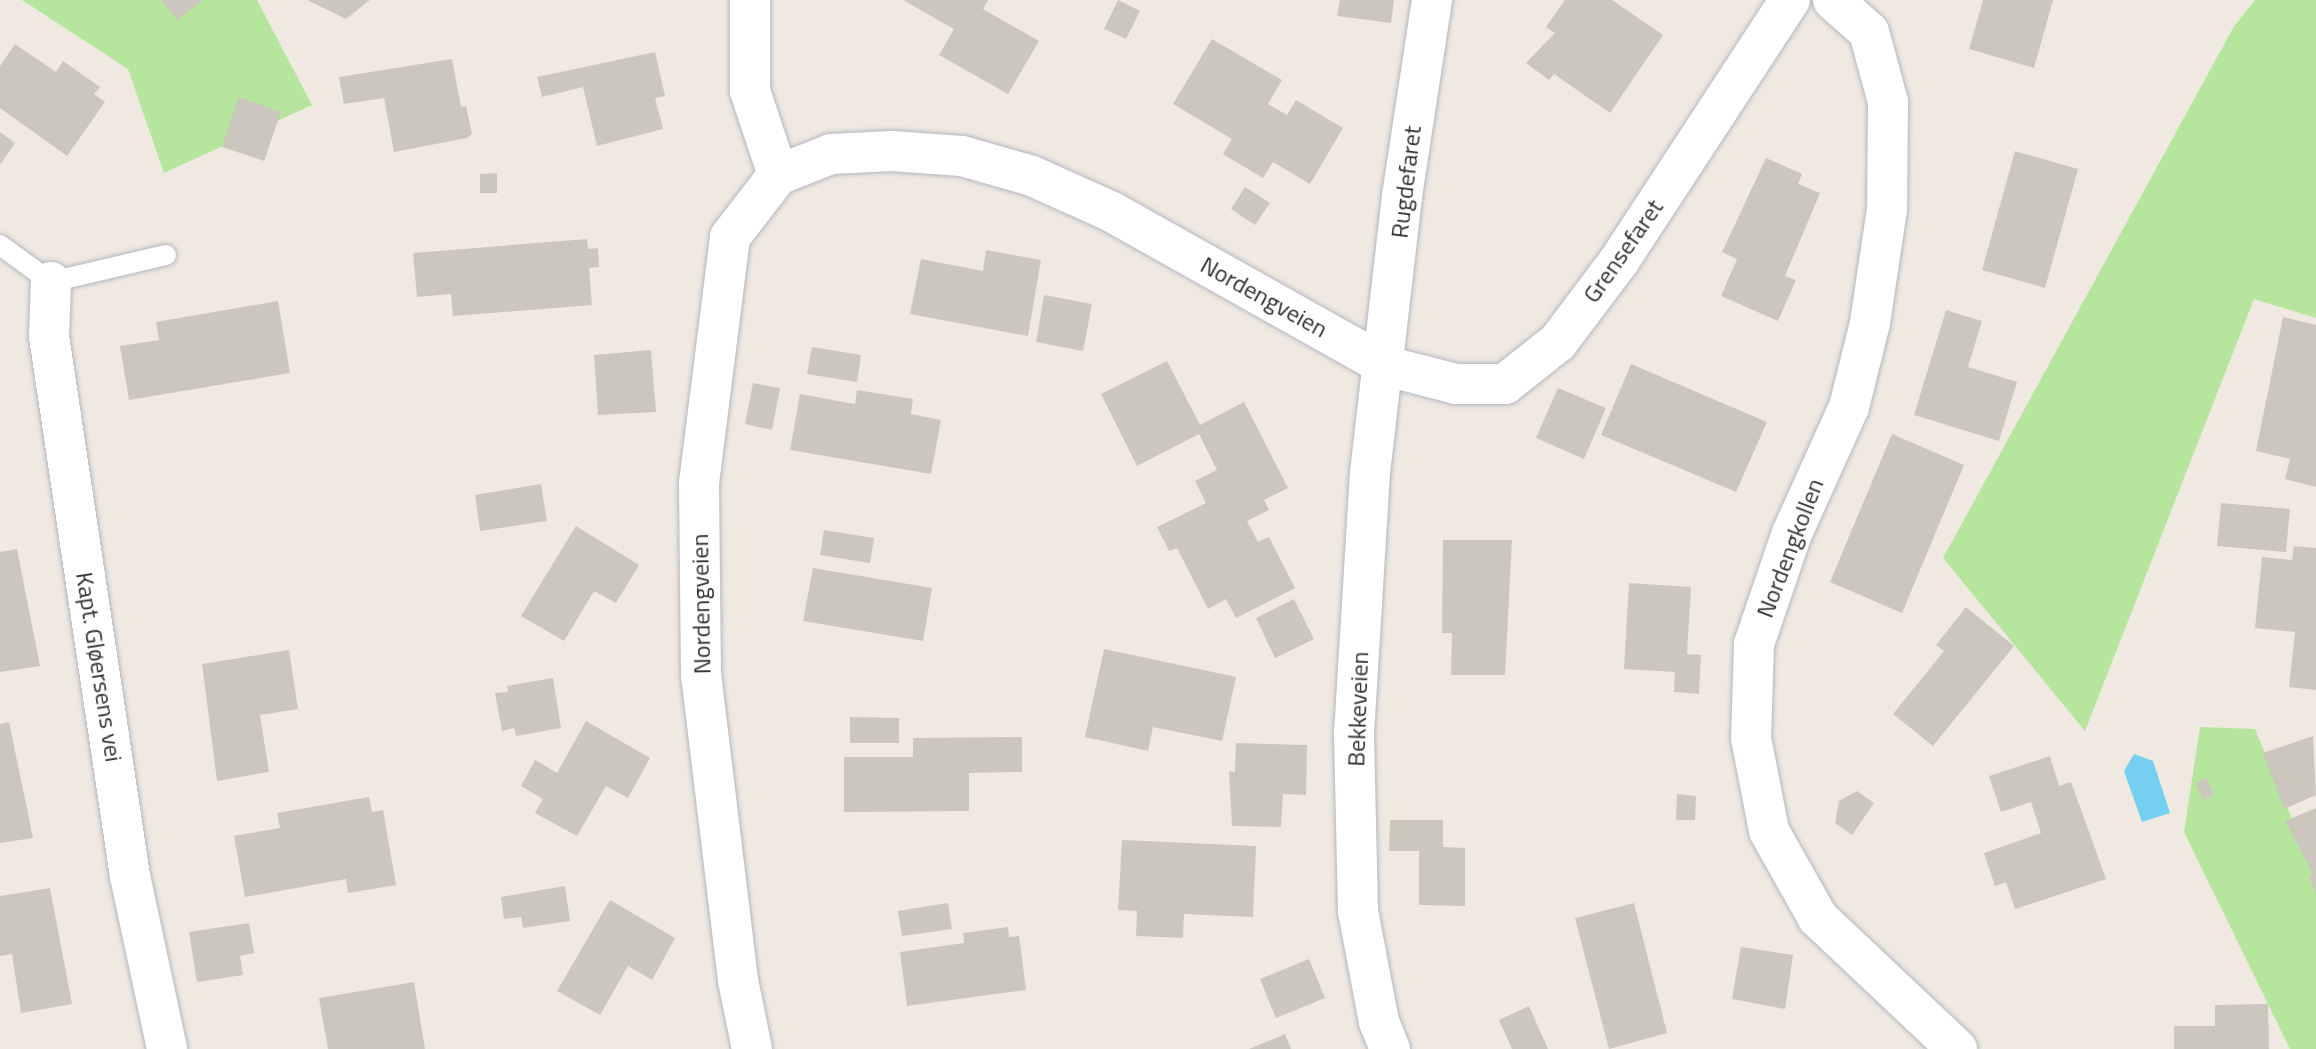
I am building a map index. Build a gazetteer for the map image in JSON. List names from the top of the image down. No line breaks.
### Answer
{"streets":{"street":["Rugdefaret","Grensefaret","Nordengveien","Nordengkollen","Kapt. Gløersens vei","Bekkeveien"]},"crossings":[["Rugdefaret","Grensefaret"],["Rugdefaret","Nordengveien"],["Rugdefaret","Bekkeveien"],["Grensefaret","Nordengveien"],["Grensefaret","Bekkeveien"],["Nordengveien","Bekkeveien"]]}
